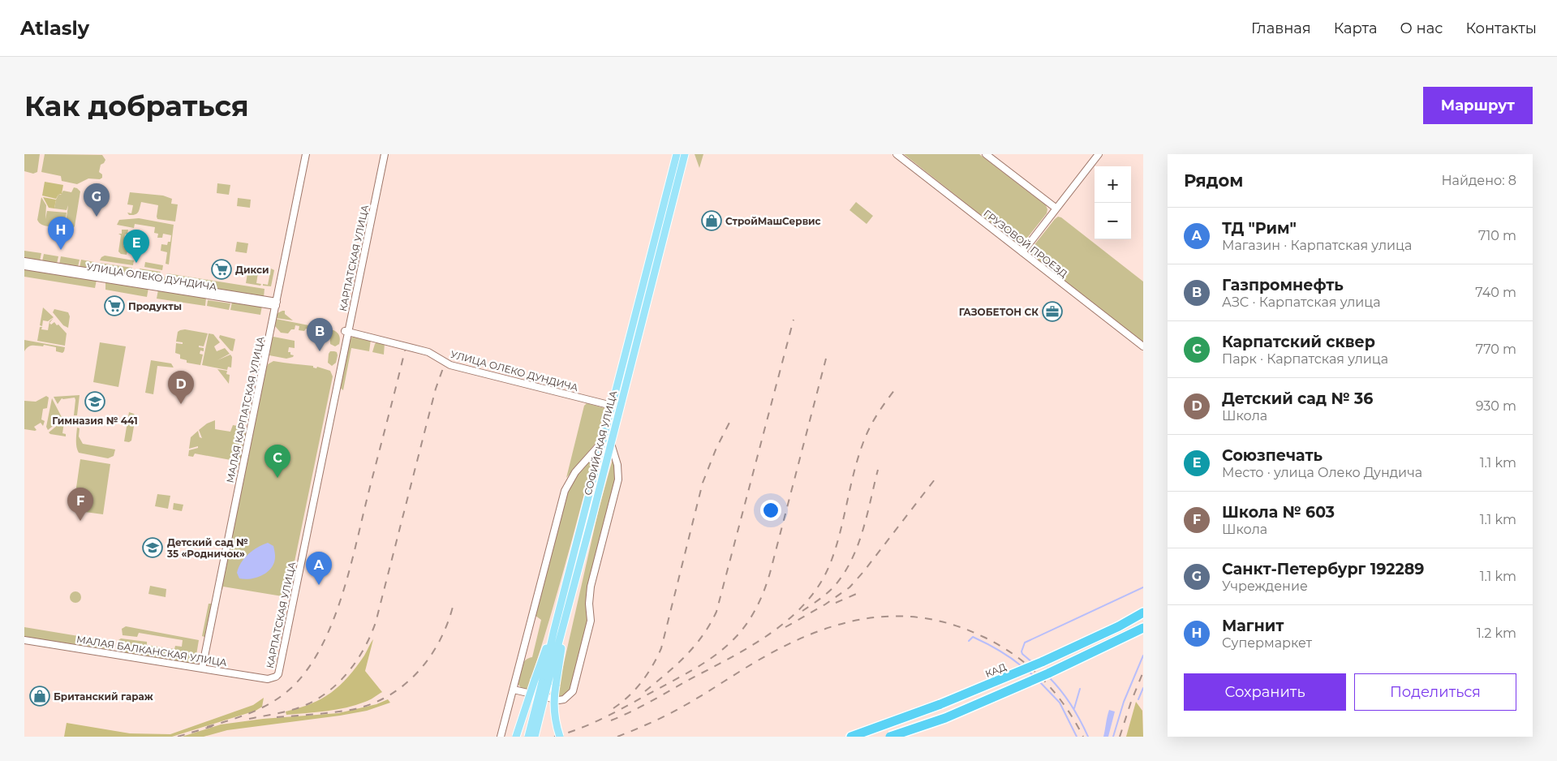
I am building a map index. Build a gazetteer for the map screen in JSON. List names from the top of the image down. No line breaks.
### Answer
{"streets":{"highway":["КАД"],"main road":["СОФИЙСКАЯ УЛИЦА"],"street":["ГРУЗОВОЙ ПРОЕЗД","КАРПАТСКАЯ УЛИЦА","УЛИЦА ОЛЕКО ДУНДИЧА","МАЛАЯ КАРПАТСКАЯ УЛИЦА","МАЛАЯ БАЛКАНСКАЯ УЛИЦА"]},"crossings":[["КАРПАТСКАЯ УЛИЦА","УЛИЦА ОЛЕКО ДУНДИЧА"],["КАРПАТСКАЯ УЛИЦА","МАЛАЯ БАЛКАНСКАЯ УЛИЦА"],["УЛИЦА ОЛЕКО ДУНДИЧА","МАЛАЯ КАРПАТСКАЯ УЛИЦА"],["УЛИЦА ОЛЕКО ДУНДИЧА","СОФИЙСКАЯ УЛИЦА"],["МАЛАЯ КАРПАТСКАЯ УЛИЦА","МАЛАЯ БАЛКАНСКАЯ УЛИЦА"]],"places":{"shop":["СтройМашСервис","Британский гараж"],"supermarket":["Дикси","Продукты"],"office":["ГАЗОБЕТОН СК"],"school or university":["Гимназия № 441","Детский сад № 35 «Родничок»"]},"page":{"header":"Atlasly","nav":["Главная","Карта","О нас","Контакты"],"buttons":["Маршрут",["Сохранить","Поделиться"]],"title":"Как добраться","heading":["Рядом","Найдено: 8"],"map_buttons":["+","−"],"pins":["G","H","E","B","D","C","F","A"],"list":[{"mark":"A","name":"ТД \"Рим\"","note":"Магазин · Карпатская улица","value":"710 m"},{"mark":"B","name":"Газпромнефть","note":"АЗС · Карпатская улица","value":"740 m"},{"mark":"C","name":"Карпатский сквер","note":"Парк · Карпатская улица","value":"770 m"},{"mark":"D","name":"Детский сад № 36","note":"Школа","value":"930 m"},{"mark":"E","name":"Союзпечать","note":"Место · улица Олеко Дундича","value":"1.1 km"},{"mark":"F","name":"Школа № 603","note":"Школа","value":"1.1 km"},{"mark":"G","name":"Санкт-Петербург 192289","note":"Учреждение","value":"1.1 km"},{"mark":"H","name":"Магнит","note":"Супермаркет","value":"1.2 km"}]}}
